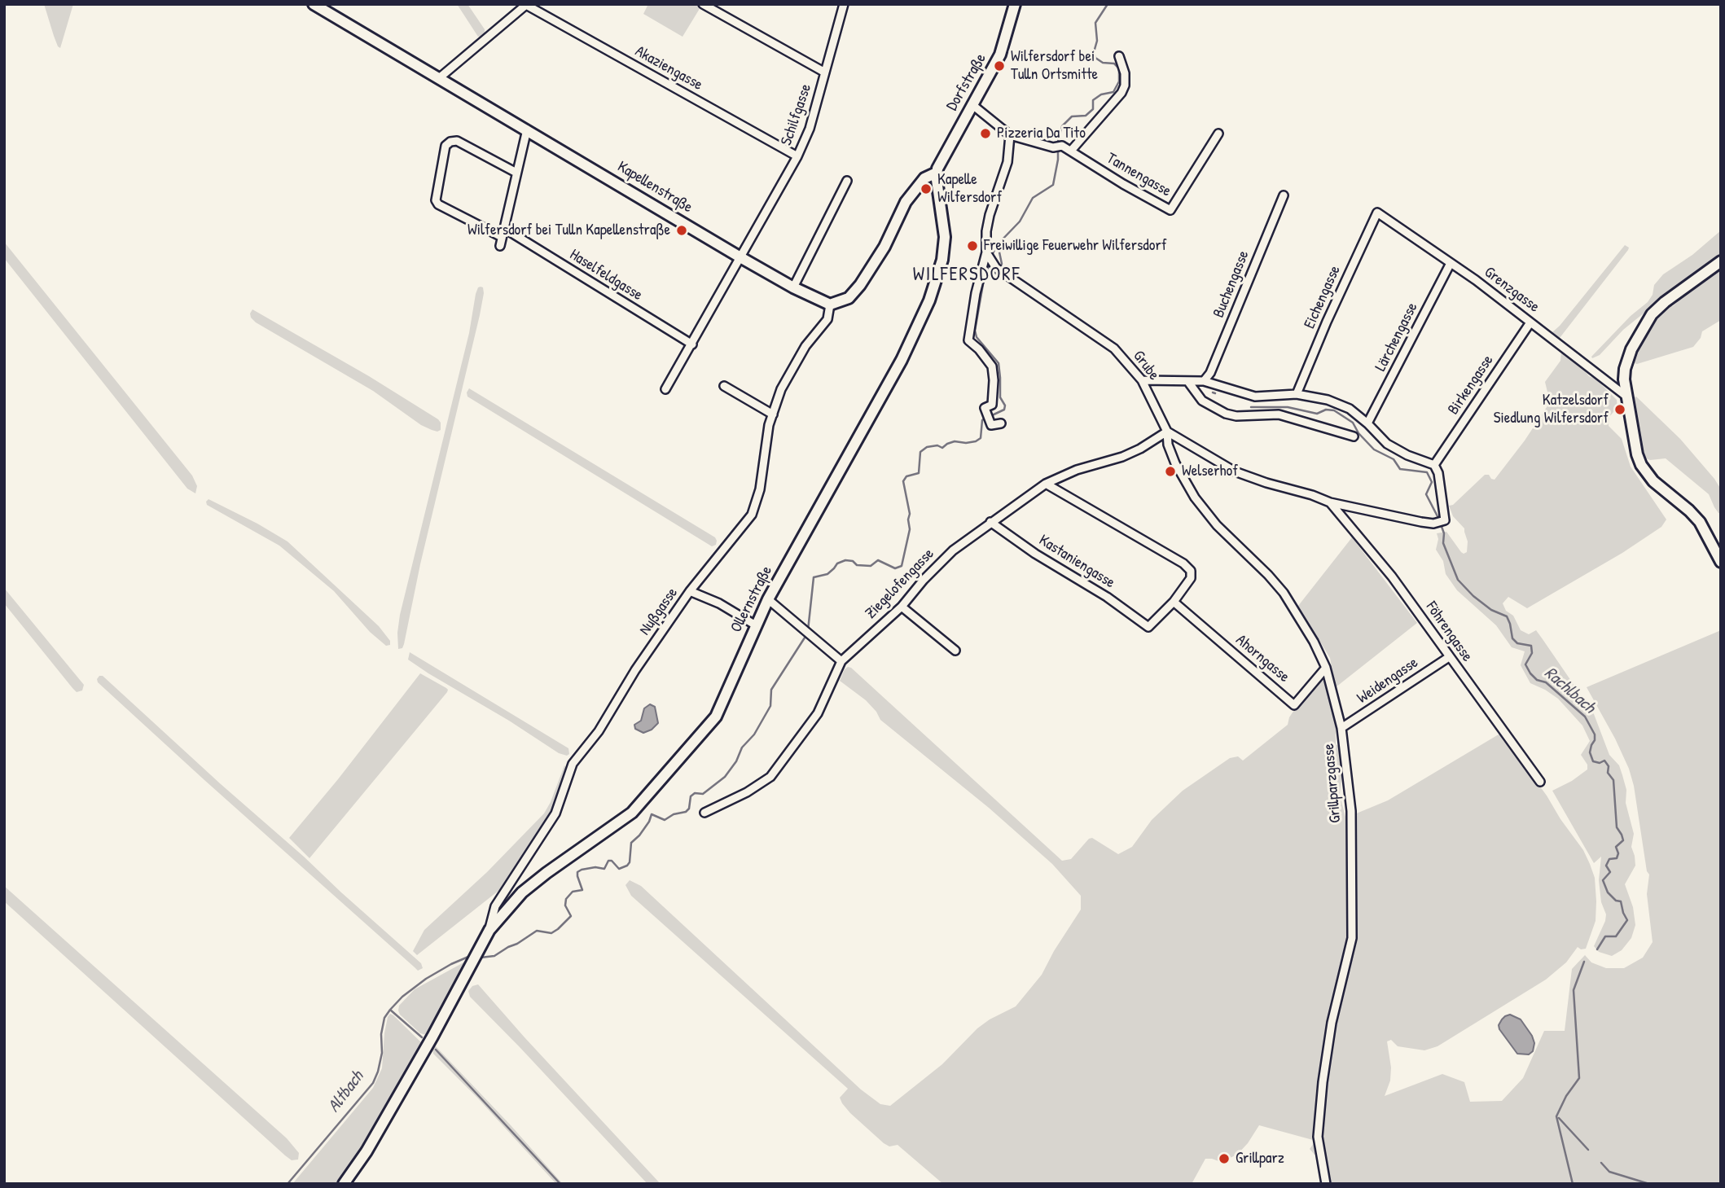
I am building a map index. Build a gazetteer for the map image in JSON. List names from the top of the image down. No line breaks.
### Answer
{"streets":{"street":["Akaziengasse","Dorfstraße","Schilfgasse","Tannengasse","Kapellenstraße","Haselfeldgasse","Buchengasse","Grenzgasse","Eichengasse","Lärchengasse","Grube","Birkengasse","Kastaniengasse","Ziegelofengasse","Ollernstraße","Nußgasse","Föhrengasse","Ahorngasse","Weidengasse","Grillparzgasse"]},"crossings":[["Akaziengasse","Schilfgasse"],["Dorfstraße","Ollernstraße"],["Schilfgasse","Kapellenstraße"],["Kapellenstraße","Nußgasse"],["Grenzgasse","Eichengasse"],["Grenzgasse","Lärchengasse"],["Grenzgasse","Birkengasse"],["Grube","Ziegelofengasse"],["Grube","Grillparzgasse"],["Kastaniengasse","Ziegelofengasse"],["Kastaniengasse","Ahorngasse"],["Ziegelofengasse","Grillparzgasse"],["Ollernstraße","Nußgasse"],["Föhrengasse","Weidengasse"],["Ahorngasse","Grillparzgasse"],["Weidengasse","Grillparzgasse"]],"districts":["WILFERSDORF"],"water":["Rachlbach","Altbach"],"places":["Wilfersdorf bei Tulln Ortsmitte","Pizzeria Da Tito","Kapelle Wilfersdorf","Wilfersdorf bei Tulln Kapellenstraße","Freiwillige Feuerwehr Wilfersdorf","Katzelsdorf Siedlung Wilfersdorf","Welserhof","Grillparz"]}
